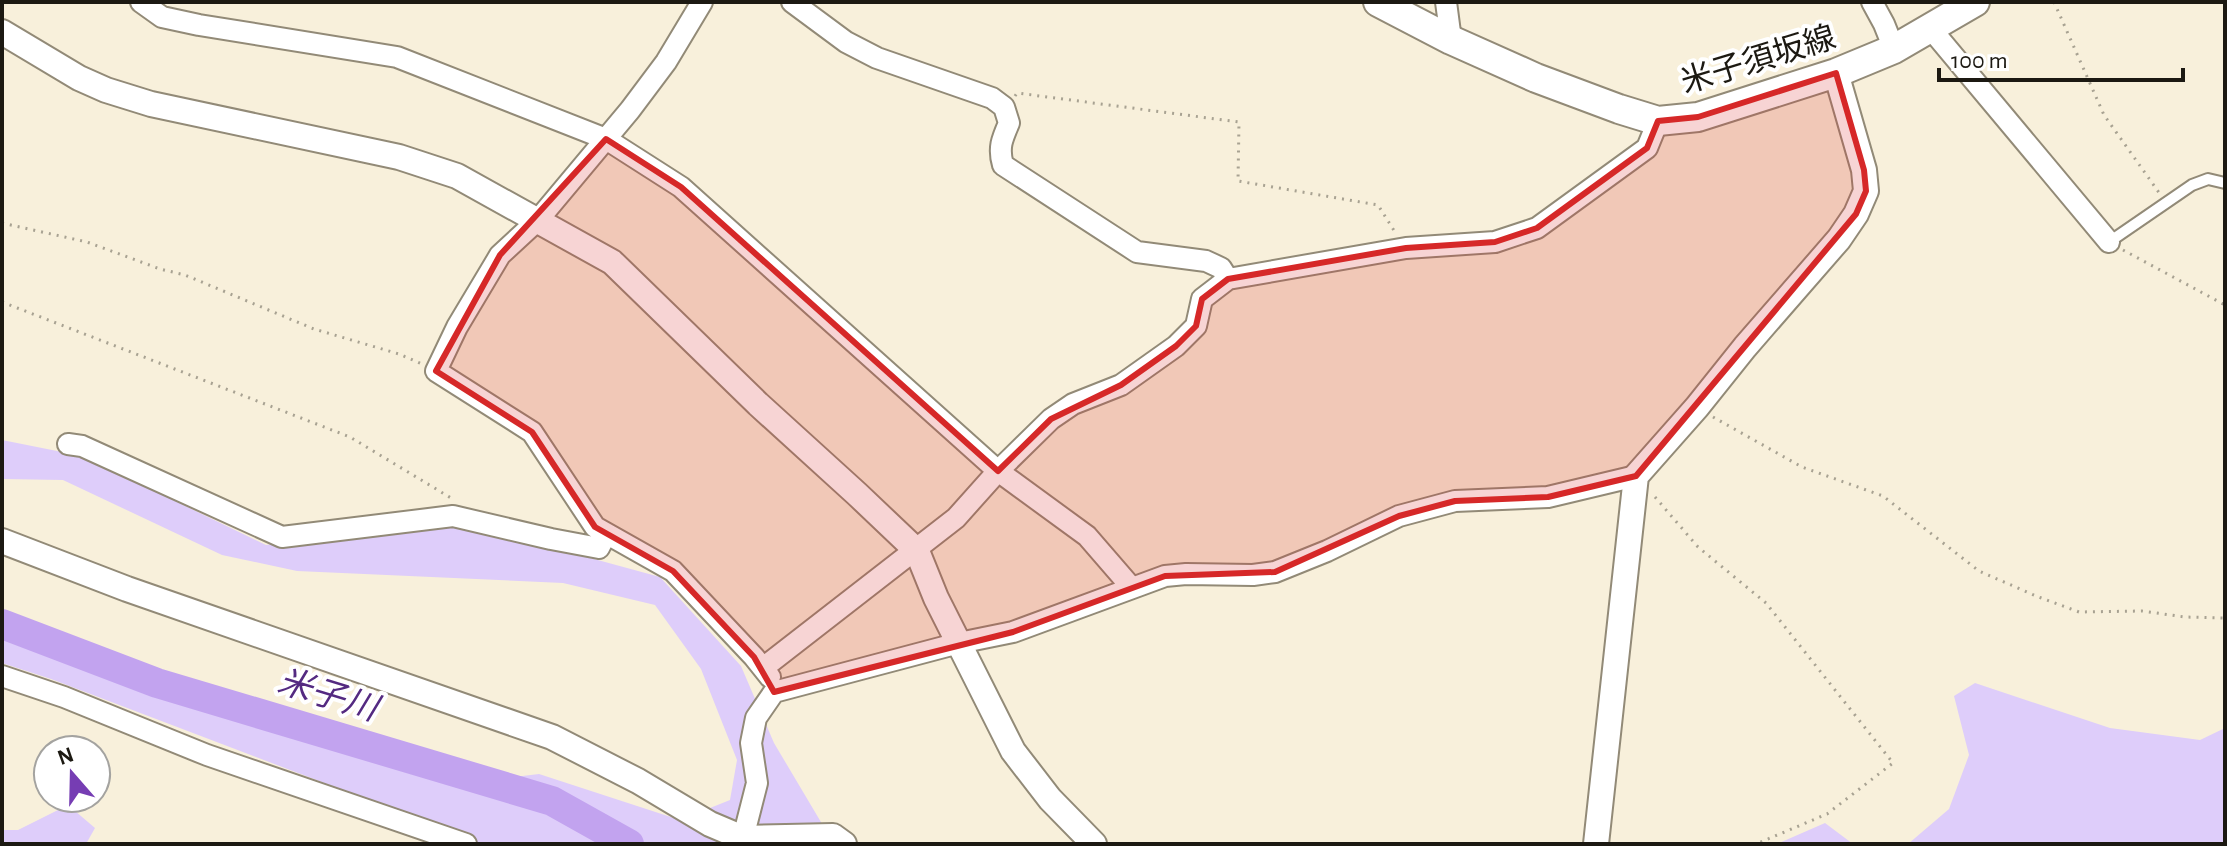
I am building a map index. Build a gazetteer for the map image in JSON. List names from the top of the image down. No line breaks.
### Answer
{"streets":{"main road":["米子須坂線"]},"water":["米子川"],"scale_bar":"100 m","north":"top"}
